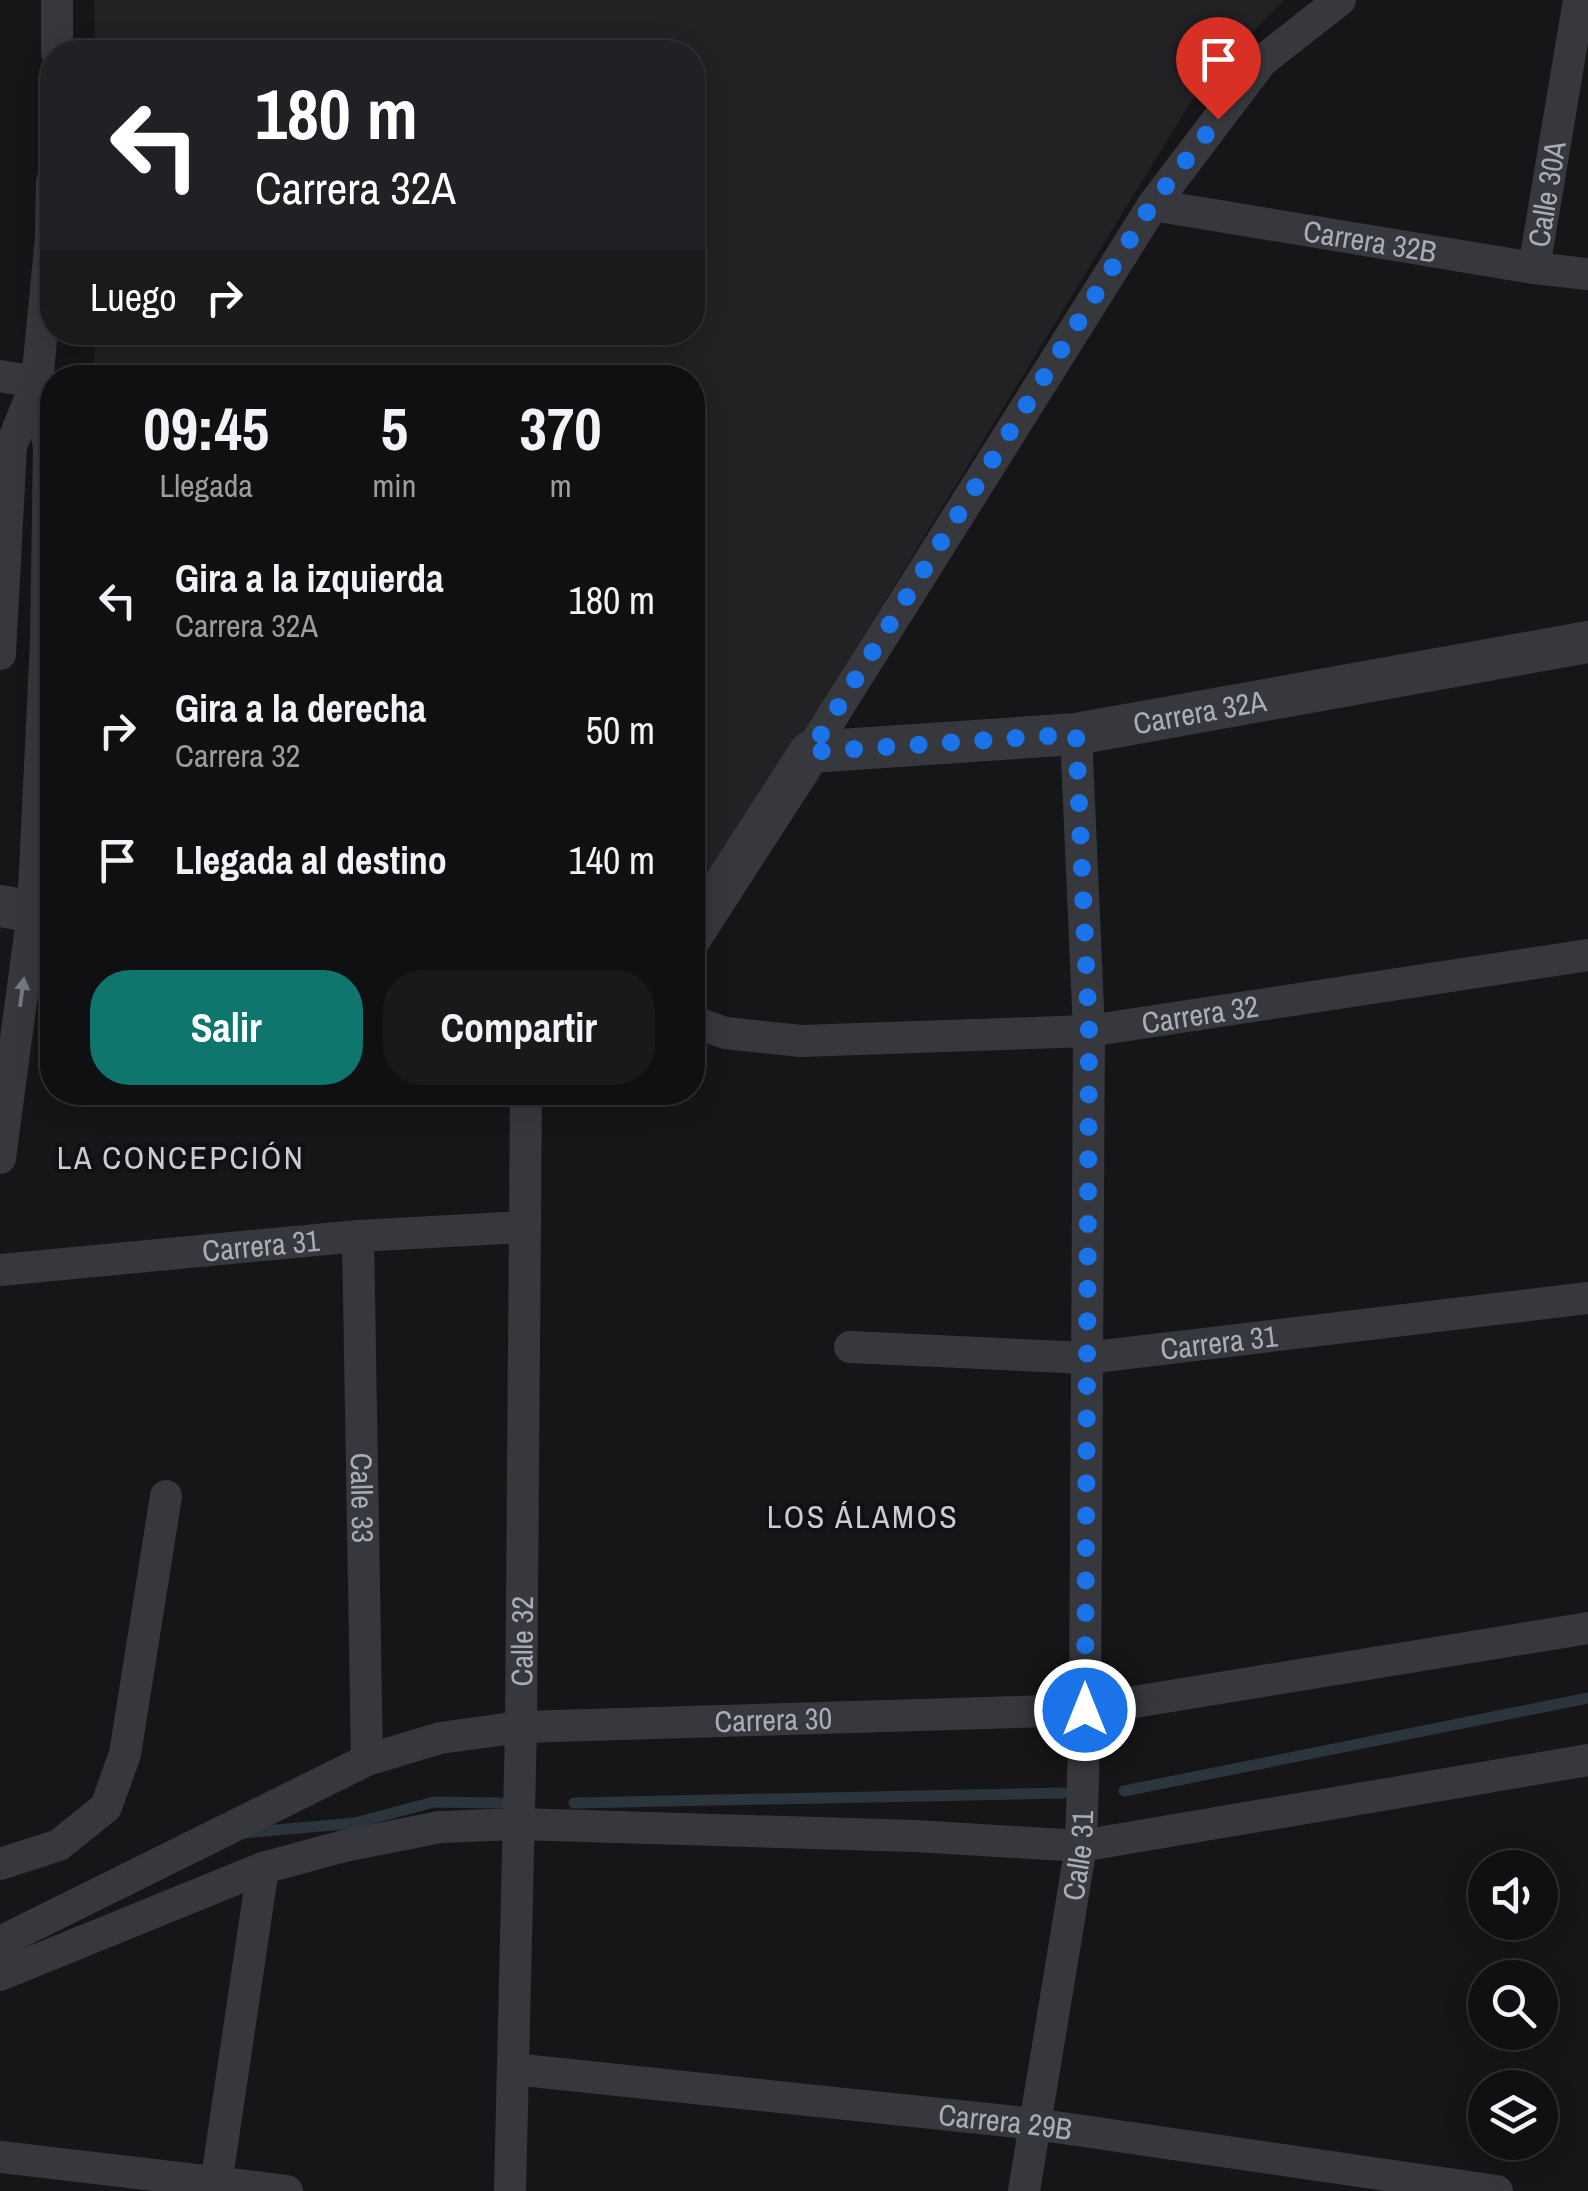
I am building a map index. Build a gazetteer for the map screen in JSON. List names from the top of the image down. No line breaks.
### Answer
{"streets":{"street":["Calle 30A","Carrera 32B","Carrera 32A","Carrera 32","Carrera 31","Calle 33","Calle 32","Carrera 30","Calle 31","Carrera 29B"]},"crossings":[["Calle 30A","Carrera 32B"],["Carrera 32A","Calle 31"],["Carrera 32","Calle 31"],["Carrera 31","Calle 33"],["Carrera 31","Calle 32"],["Carrera 31","Calle 31"],["Calle 33","Carrera 30"],["Calle 32","Carrera 30"],["Calle 32","Carrera 29B"],["Carrera 30","Calle 31"],["Calle 31","Carrera 29B"]],"districts":["LA CONCEPCIÓN","LOS ÁLAMOS"],"page":{"turn":["180 m","Carrera 32A"],"then":"Luego","eta":["09:45","Llegada","5","min","370","m"],"list":[{"name":"Gira a la izquierda","note":"Carrera 32A","value":"180 m"},{"name":"Gira a la derecha","note":"Carrera 32","value":"50 m"},{"name":"Llegada al destino","value":"140 m"}],"buttons":["Salir","Compartir"]}}
